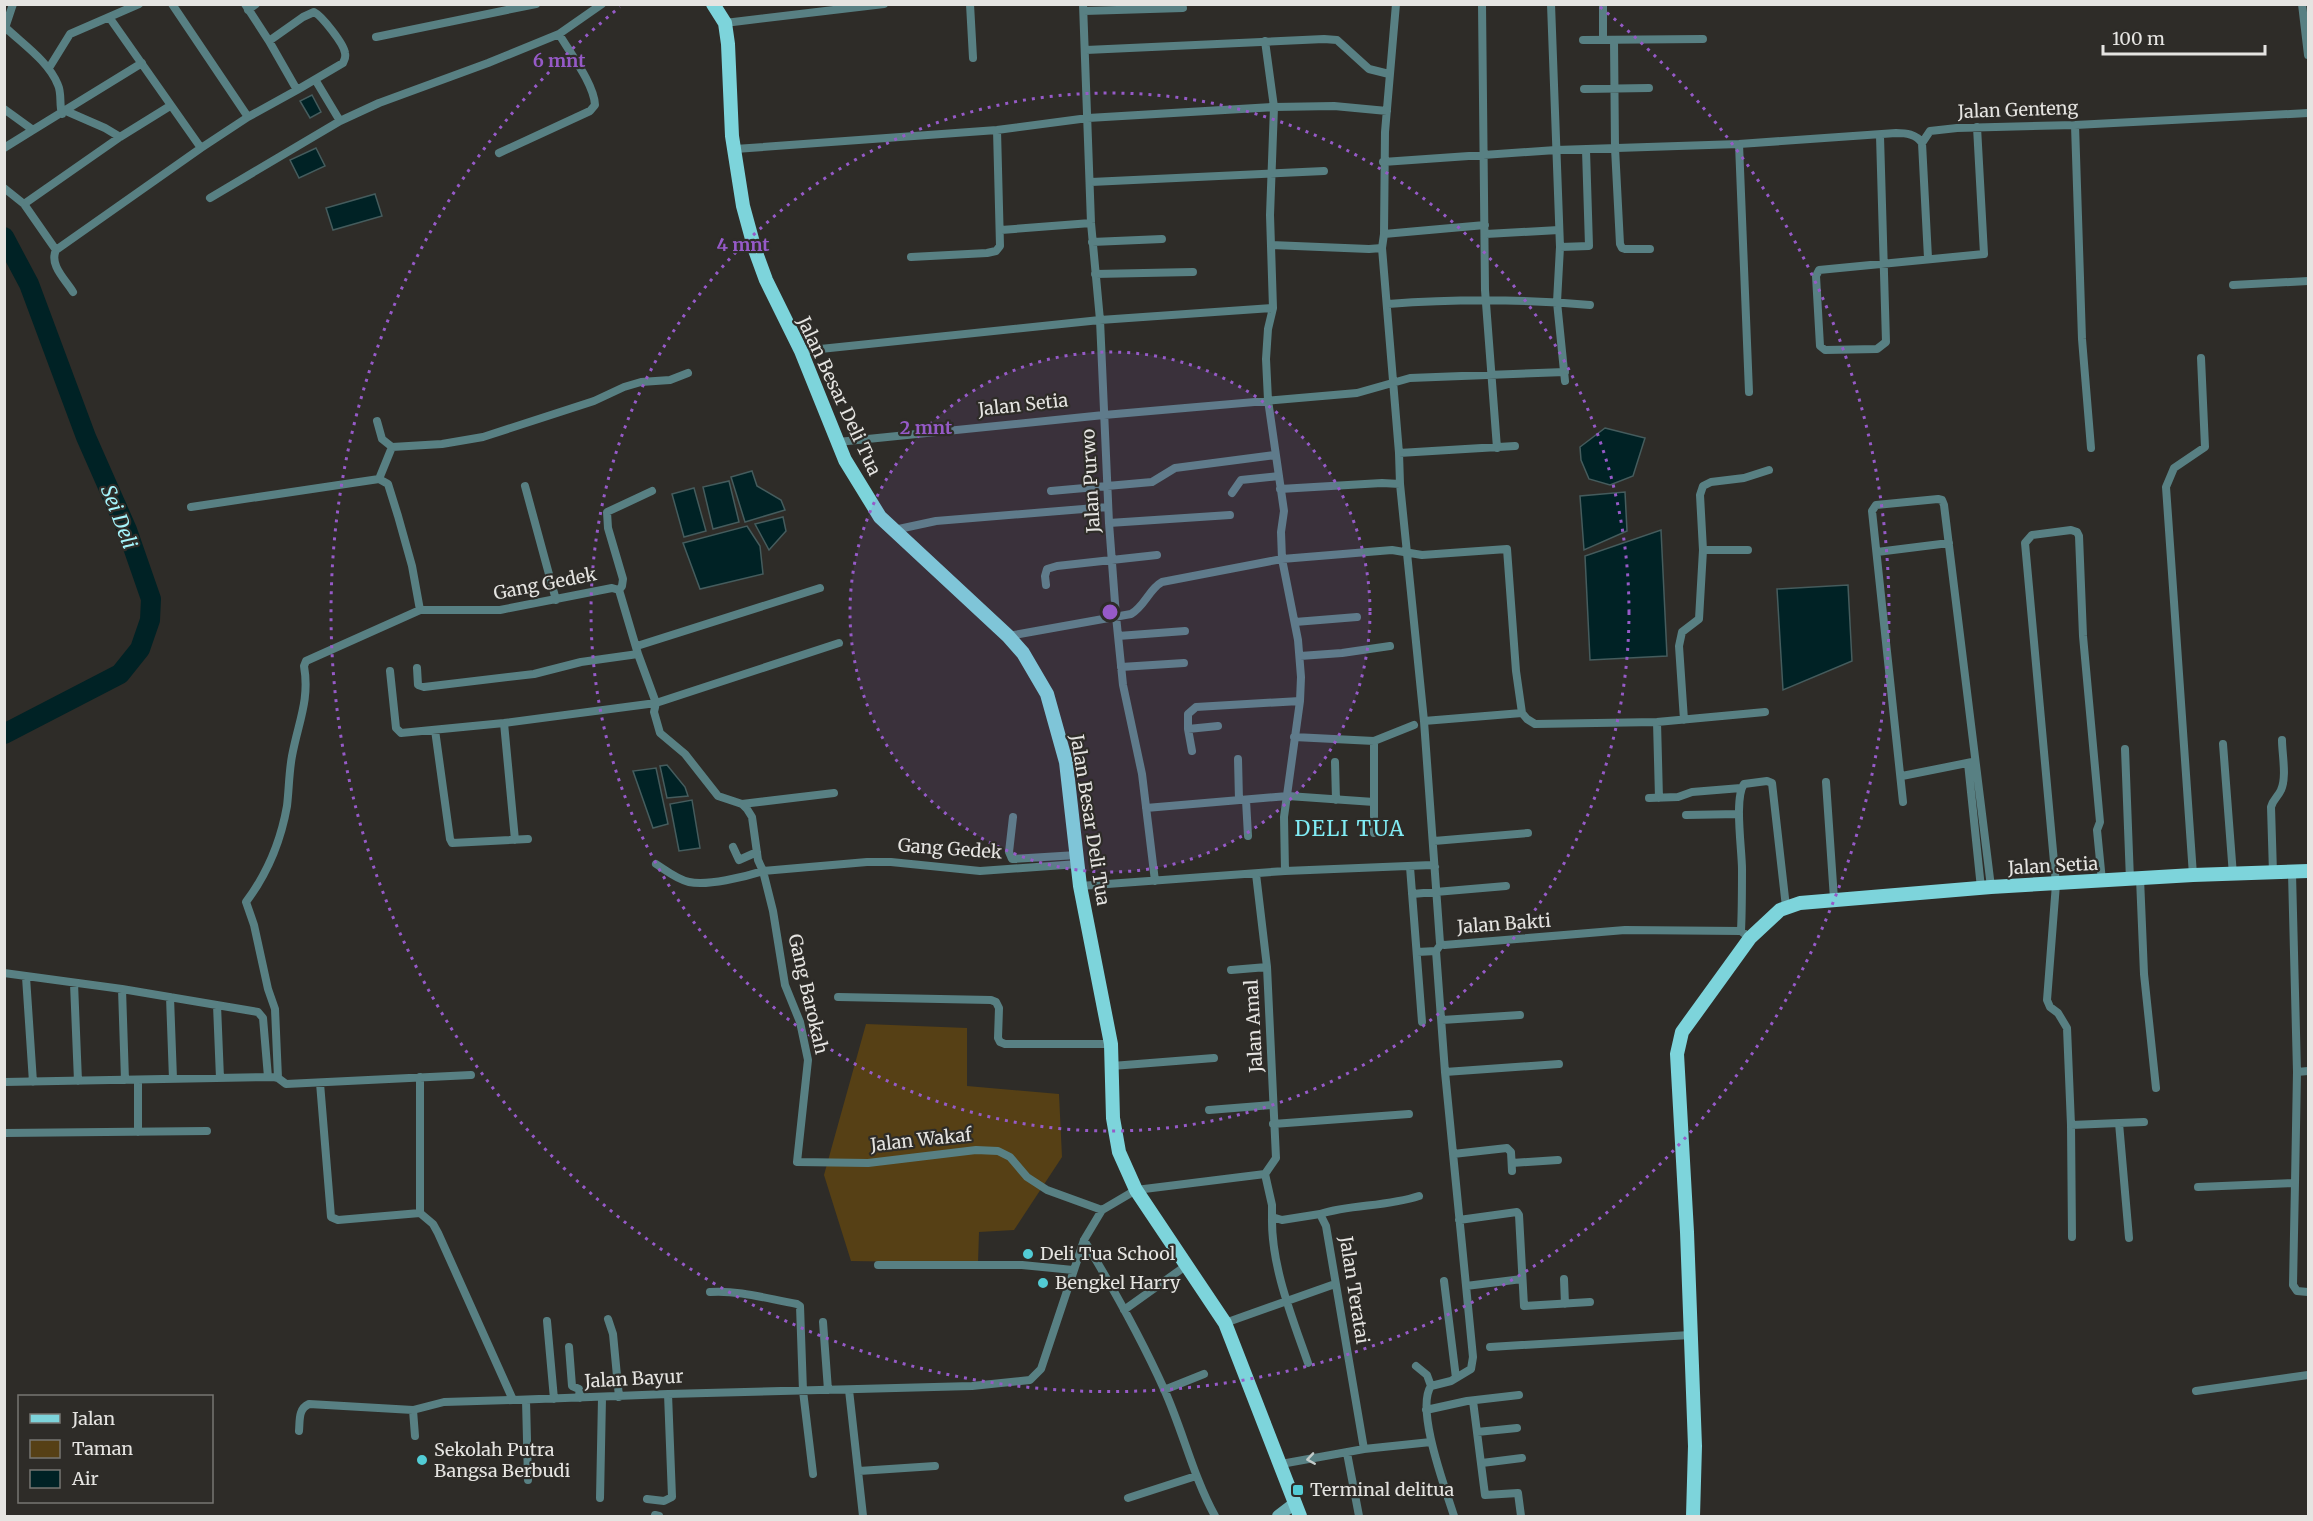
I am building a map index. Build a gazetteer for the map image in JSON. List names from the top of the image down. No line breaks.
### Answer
{"streets":{"main road":["Jalan Besar Deli Tua","Jalan Setia"],"street":["Jalan Genteng","Jalan Purwo","Gang Gedek","Jalan Bakti","Gang Barokah","Jalan Amal","Jalan Wakaf","Jalan Teratai","Jalan Bayur"]},"crossings":[["Jalan Besar Deli Tua","Jalan Setia"],["Jalan Besar Deli Tua","Gang Gedek"],["Jalan Besar Deli Tua","Jalan Bayur"],["Jalan Setia","Jalan Purwo"],["Jalan Setia","Jalan Bakti"],["Gang Gedek","Gang Barokah"],["Gang Barokah","Jalan Wakaf"],["Jalan Wakaf","Jalan Bayur"]],"districts":["DELI TUA"],"water":["Sei Deli"],"places":{"other":["Deli Tua School","Bengkel Harry","Sekolah Putra Bangsa Berbudi"],"transit":["Terminal delitua"]},"legend":["Jalan","Taman","Air"],"scale_bar":"100 m","rings":["6 mnt","4 mnt","2 mnt"]}
